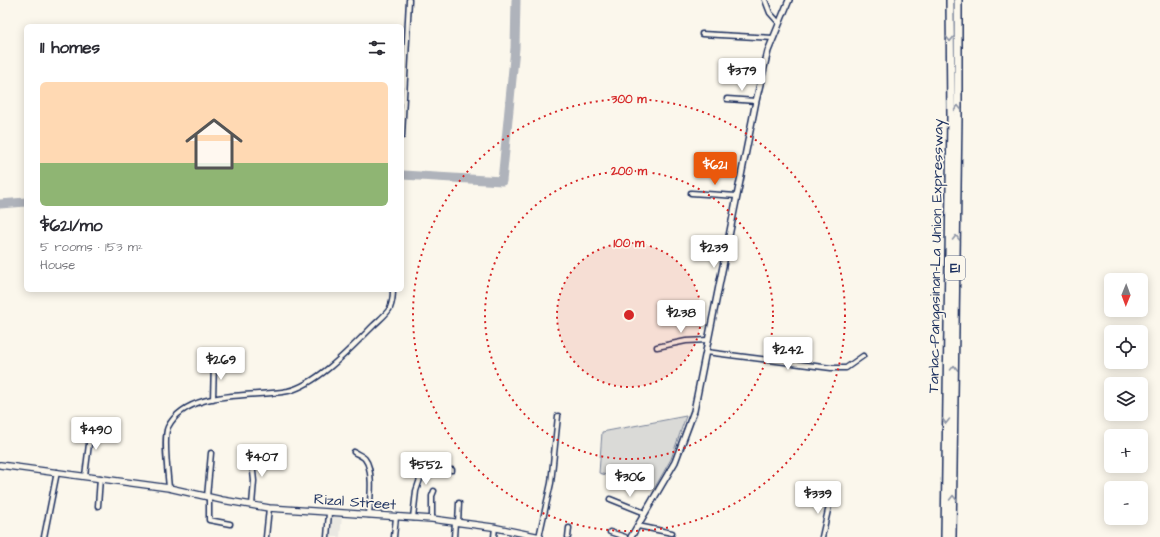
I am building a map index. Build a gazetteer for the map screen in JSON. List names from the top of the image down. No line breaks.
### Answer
{"streets":{"highway":["Tarlac-Pangasinan-La Union Expressway","E1"],"main road":["Rizal Street"]},"north":"bottom","page":{"heading":"11 homes","price":["$379","$621","$239","$238","$242","$269","$490","$407","$552","$306","$339"],"list":[{"name":"$621/mo","note":"5 rooms · 153 m² · House"}],"map_buttons":["+","−"]},"rings":["300 m","200 m","100 m"]}
